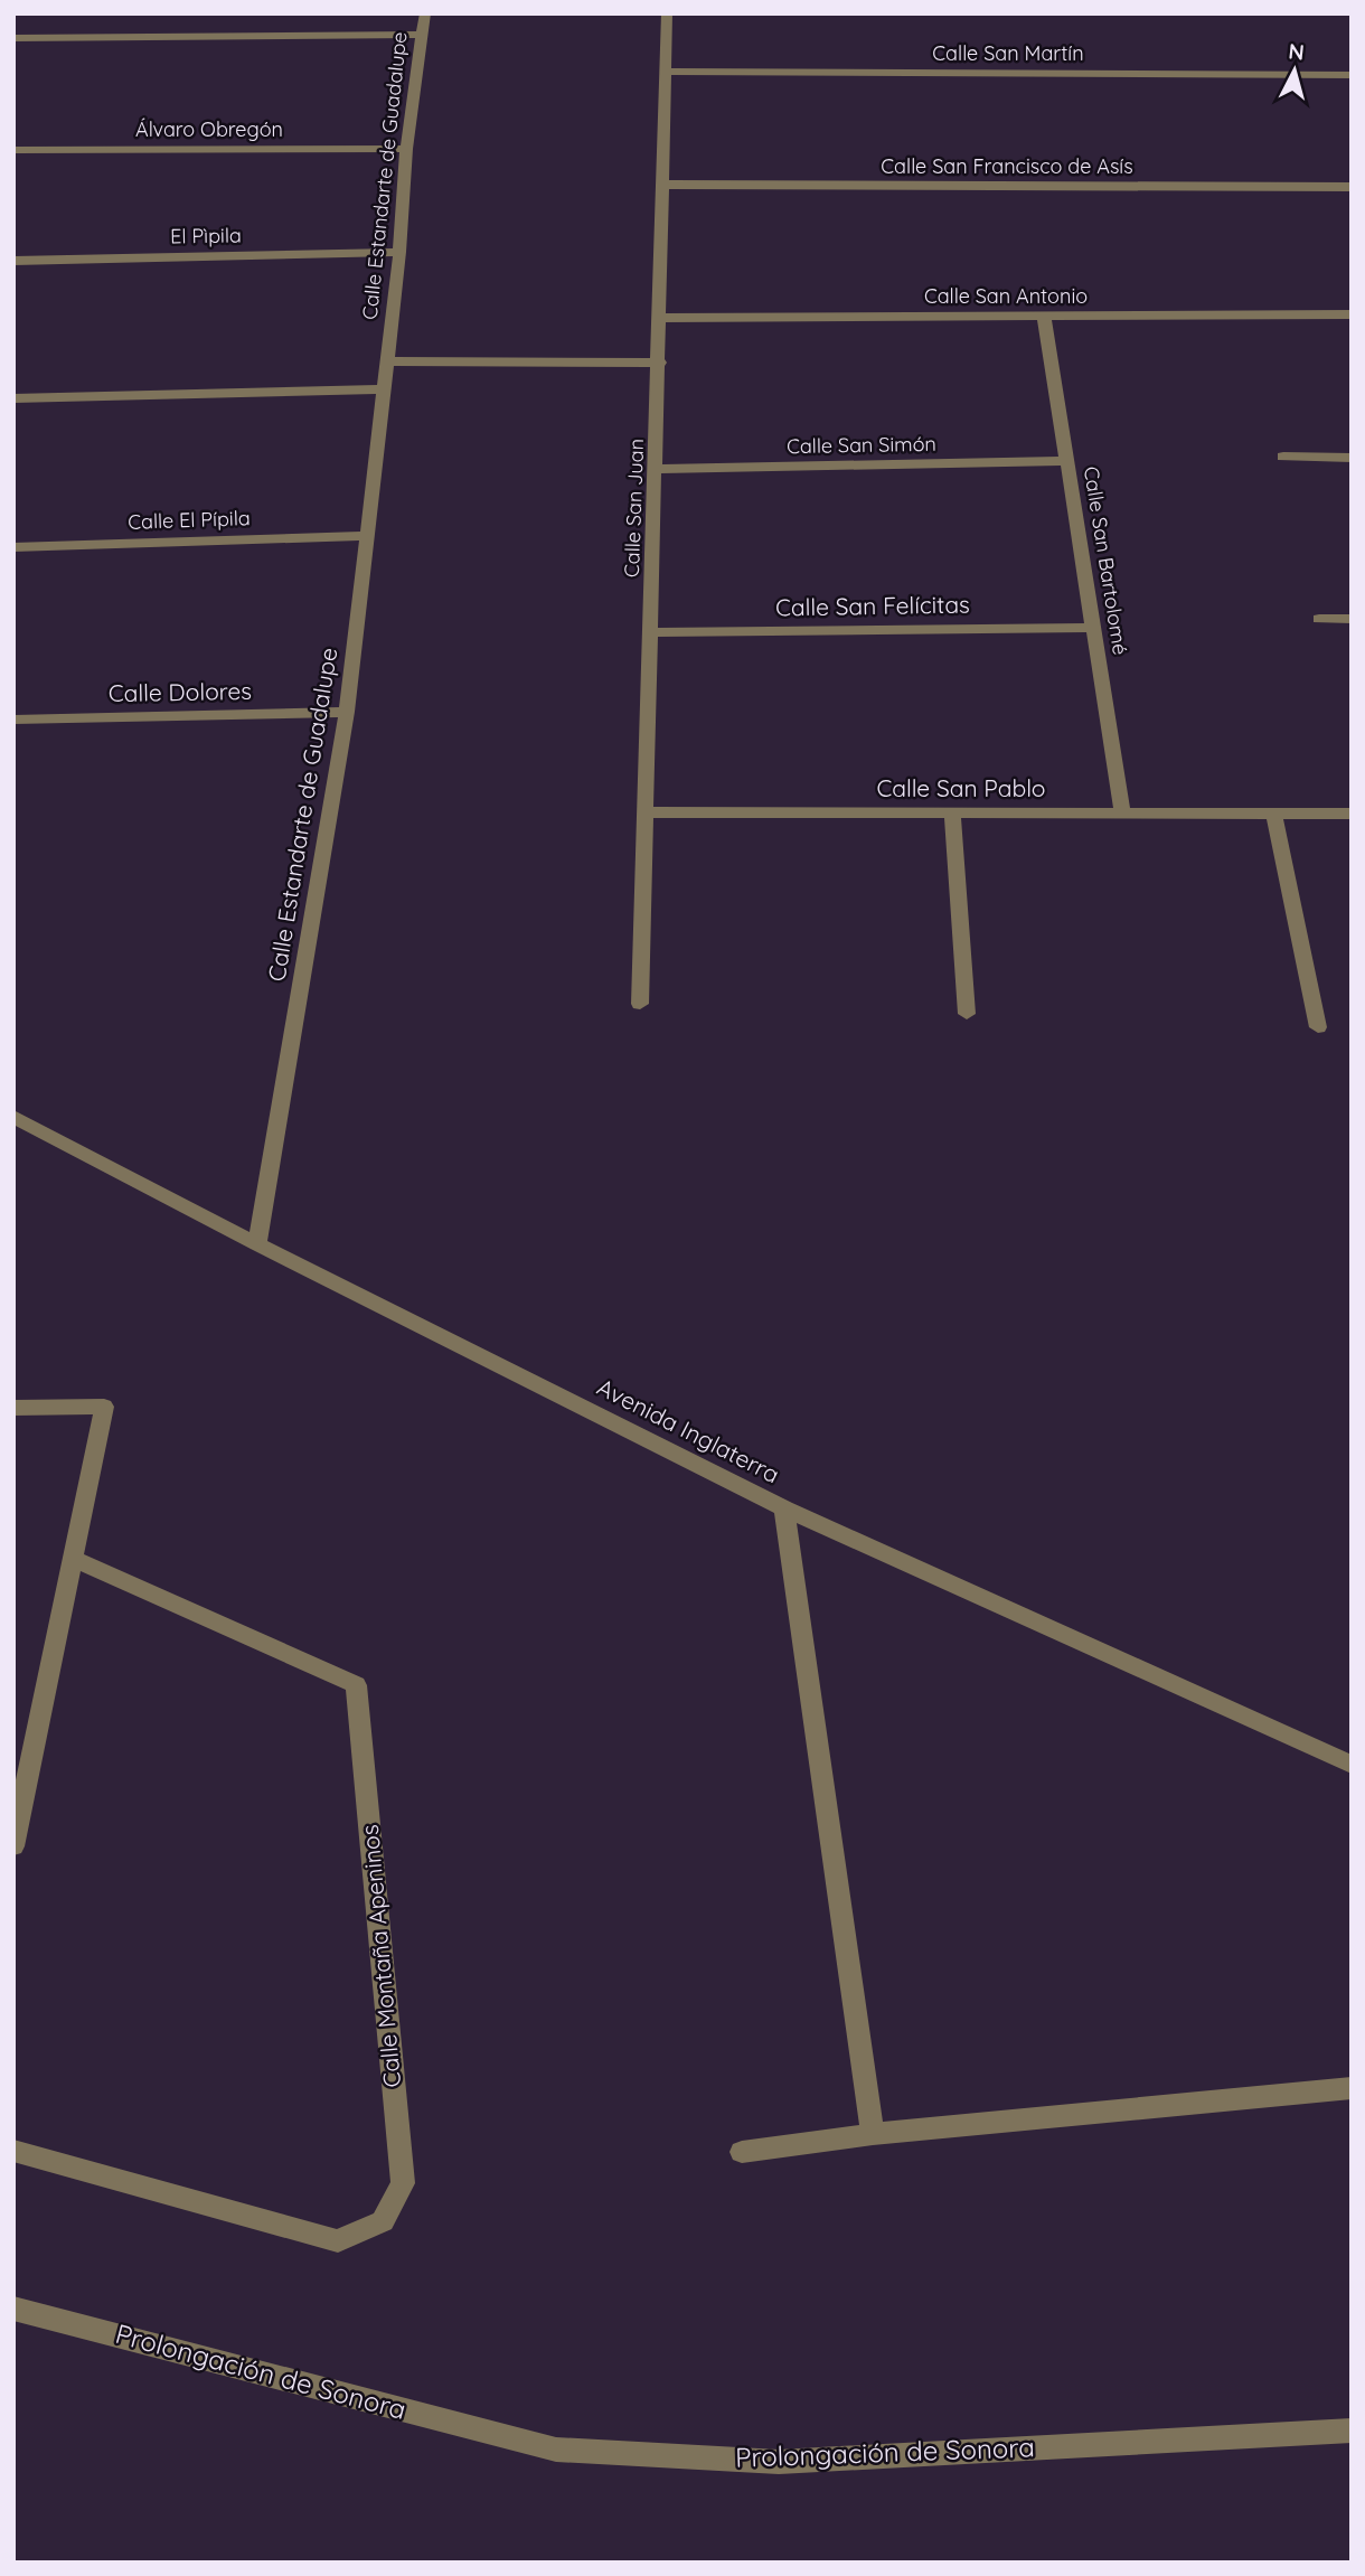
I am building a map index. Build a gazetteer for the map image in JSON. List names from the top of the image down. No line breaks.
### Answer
{"streets":{"street":["Calle San Martín","Álvaro Obregón","Calle San Francisco de Asís","Calle Estandarte de Guadalupe","El Pìpila","Calle San Antonio","Calle San Simón","Calle San Juan","Calle El Pípila","Calle San Bartolomé","Calle San Felícitas","Calle Dolores","Calle San Pablo","Avenida Inglaterra","Calle Montaña Apeninos","Prolongación de Sonora"]},"crossings":[["Calle San Martín","Calle San Juan"],["Álvaro Obregón","Calle Estandarte de Guadalupe"],["Calle San Francisco de Asís","Calle San Juan"],["Calle Estandarte de Guadalupe","El Pìpila"],["Calle Estandarte de Guadalupe","Calle El Pípila"],["Calle Estandarte de Guadalupe","Calle Dolores"],["Calle Estandarte de Guadalupe","Avenida Inglaterra"],["Calle San Antonio","Calle San Juan"],["Calle San Antonio","Calle San Bartolomé"],["Calle San Simón","Calle San Juan"],["Calle San Simón","Calle San Bartolomé"],["Calle San Juan","Calle San Felícitas"],["Calle San Juan","Calle San Pablo"],["Calle San Bartolomé","Calle San Felícitas"],["Calle San Bartolomé","Calle San Pablo"]],"north":"top"}
